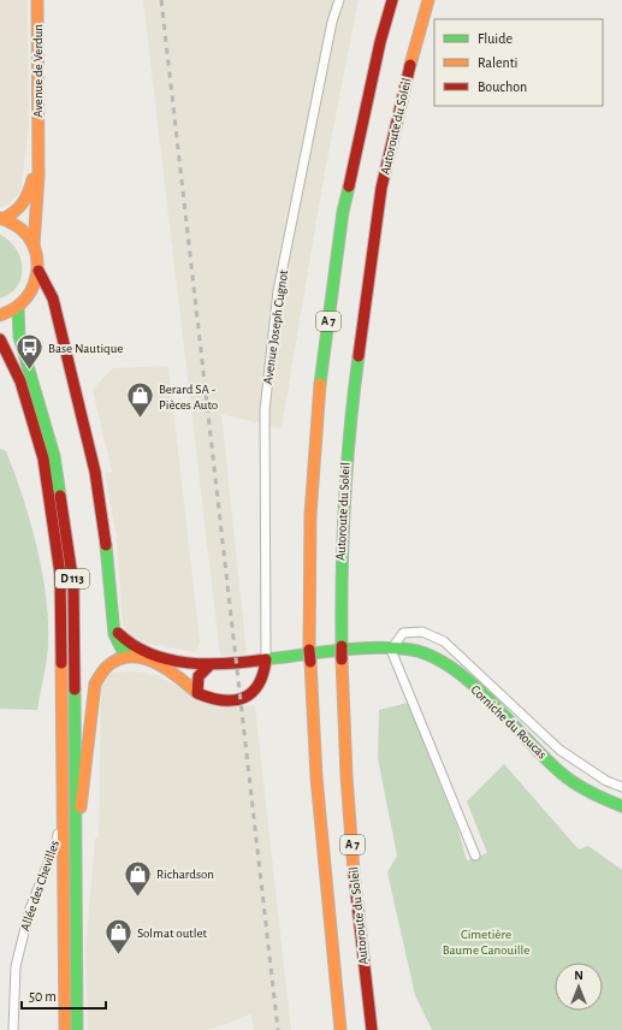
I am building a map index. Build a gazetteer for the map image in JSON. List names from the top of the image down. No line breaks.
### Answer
{"streets":{"main road":["Avenue de Verdun","Autoroute du Soleil","A 7","D 113","Corniche du Roucas"],"street":["Avenue Joseph Cugnot","Allée des Chevilles"]},"crossings":[["Avenue Joseph Cugnot","Corniche du Roucas"],["D 113","Allée des Chevilles"]],"parks":["Cimetière Baume Canouille"],"places":{"bus stop":["Base Nautique"],"shop":["Berard SA - Pièces Auto","Richardson","Solmat outlet"]},"legend":["Fluide","Ralenti","Bouchon"],"scale_bar":"50 m","north":"top"}
